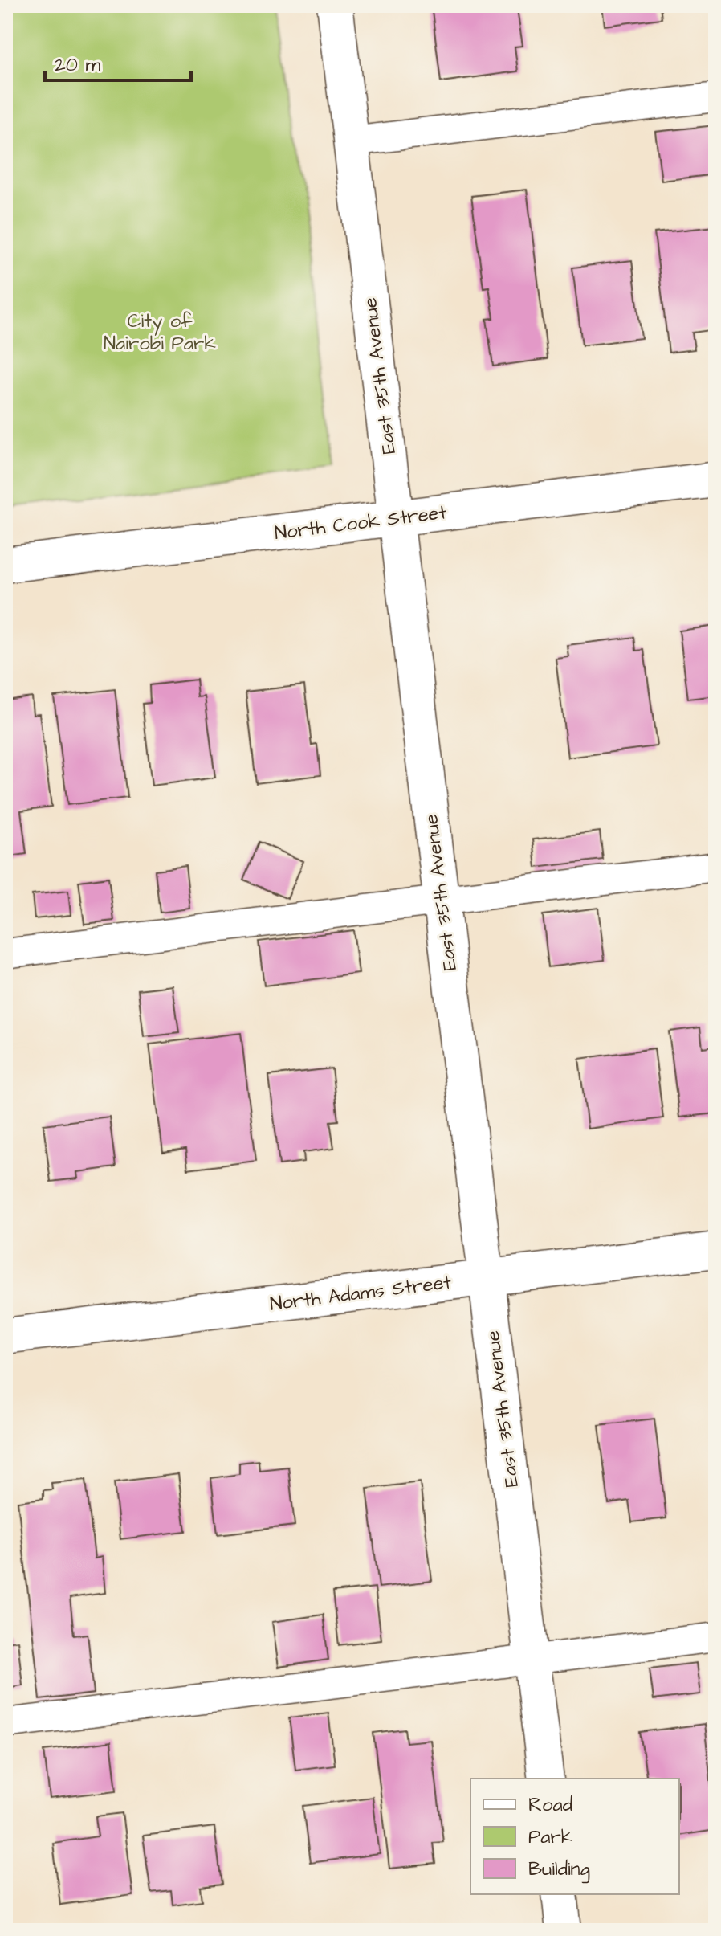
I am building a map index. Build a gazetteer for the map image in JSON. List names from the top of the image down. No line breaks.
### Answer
{"streets":{"street":["East 35th Avenue","North Cook Street","North Adams Street"]},"crossings":[["East 35th Avenue","North Cook Street"],["East 35th Avenue","North Adams Street"]],"parks":["City of Nairobi Park"],"legend":["Road","Park","Building"],"scale_bar":"20 m"}
